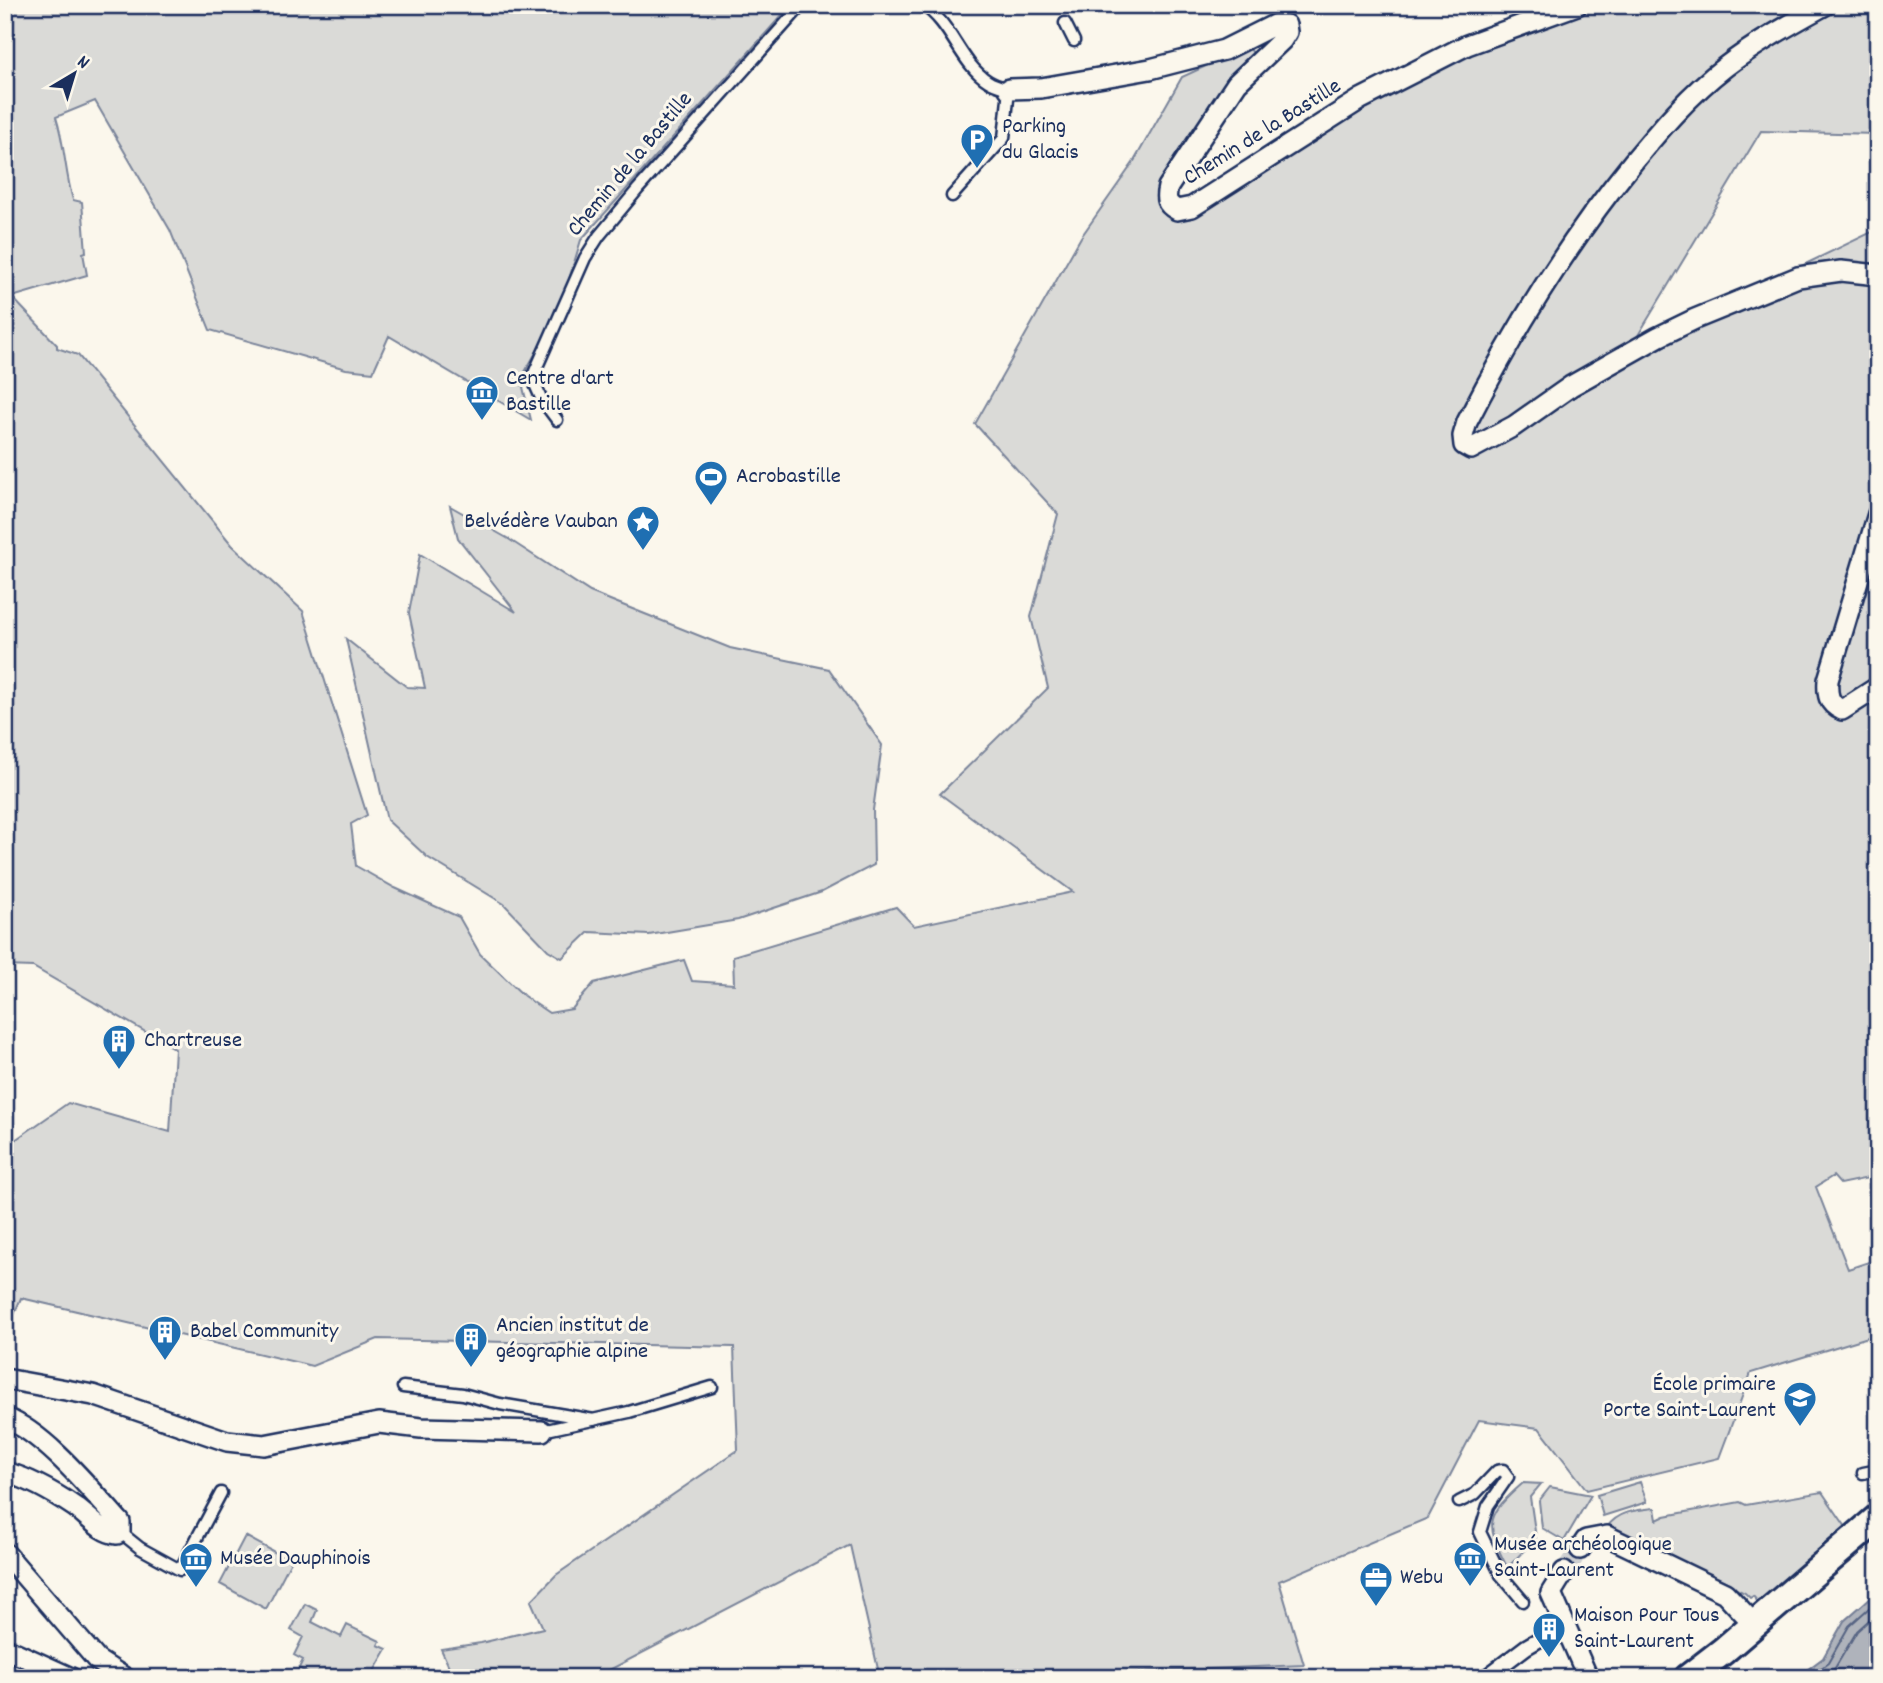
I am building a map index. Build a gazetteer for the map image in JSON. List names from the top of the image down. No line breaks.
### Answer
{"streets":{"street":["Chemin de la Bastille"]},"places":{"parking":["Parking du Glacis"],"museum":["Centre d'art Bastille","Musée archéologique Saint-Laurent","Musée Dauphinois"],"sports":["Acrobastille"],"place":["Belvédère Vauban"],"building":["Chartreuse","Babel Community","Ancien institut de géographie alpine","Maison Pour Tous Saint-Laurent"],"school or university":["École primaire Porte Saint-Laurent"],"office":["Webu"]},"north":"top right"}
